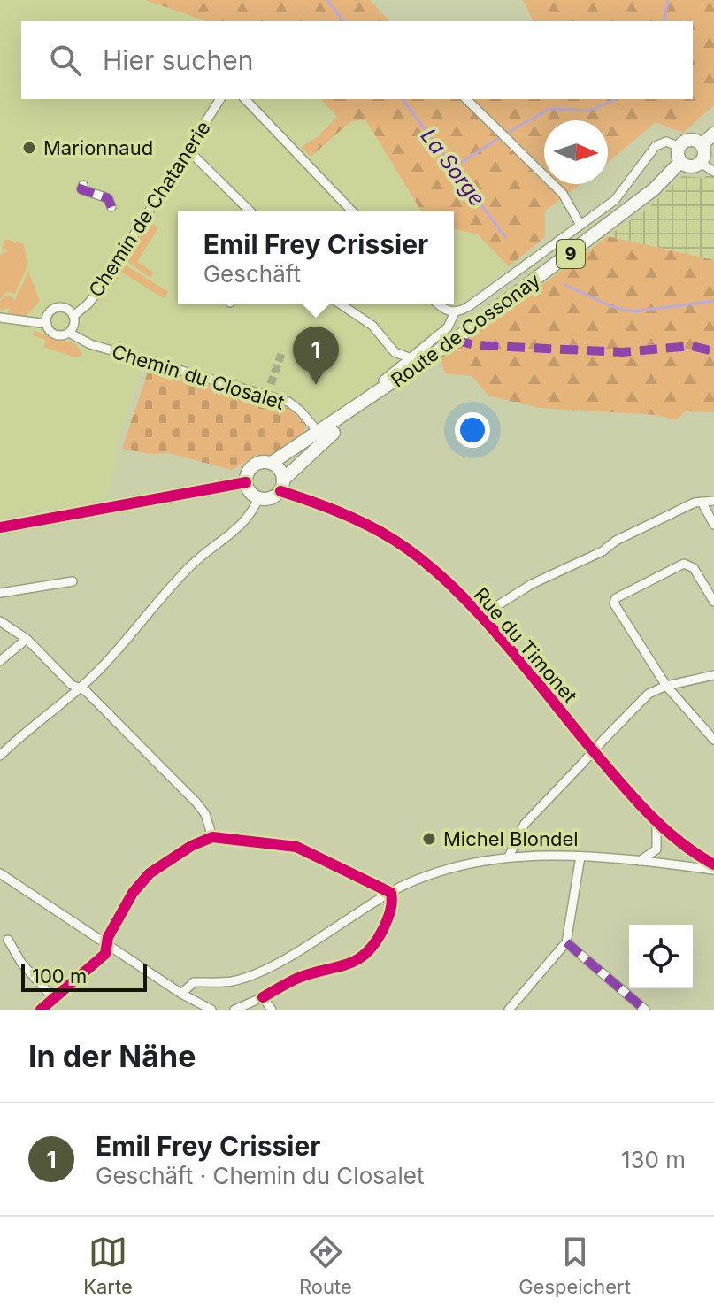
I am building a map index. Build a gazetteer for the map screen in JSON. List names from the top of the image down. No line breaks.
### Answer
{"streets":{"main road":["9","Route de Cossonay","Rue du Timonet"],"street":["Chemin de Chatanerie","Chemin du Closalet"]},"crossings":[["Chemin de Chatanerie","Chemin du Closalet"],["9","Route de Cossonay"],["9","Rue du Timonet"],["Route de Cossonay","Chemin du Closalet"],["Route de Cossonay","Rue du Timonet"]],"water":["La Sorge"],"places":["Marionnaud","Michel Blondel"],"scale_bar":"100 m","north":"right","page":{"search":"Hier suchen","popup":["Emil Frey Crissier","Geschäft"],"pins":"1","scale":"100 m","heading":"In der Nähe","list":[{"mark":"1","name":"Emil Frey Crissier","note":"Geschäft · Chemin du Closalet","value":"130 m"}],"nav":["Karte","Route","Gespeichert"]}}
